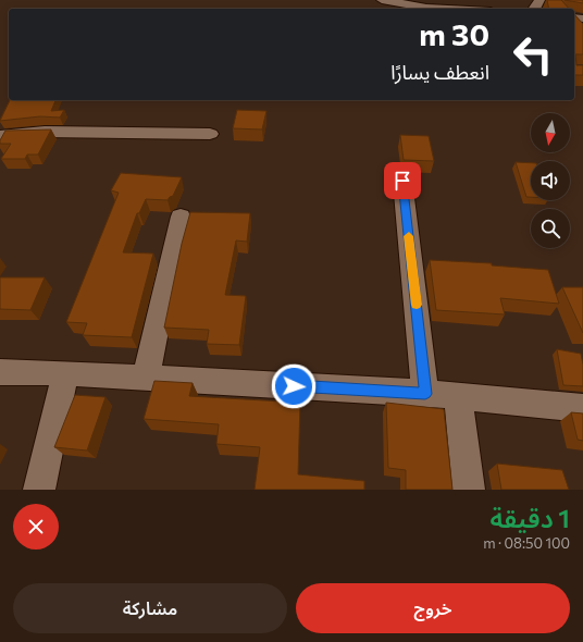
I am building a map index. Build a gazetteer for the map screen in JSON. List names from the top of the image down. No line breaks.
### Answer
{"north":"bottom","page":{"turn":["30 m","انعطف يسارًا"],"heading":["1 دقيقة","100 m · 08:50"],"buttons":["خروج","مشاركة"]}}
